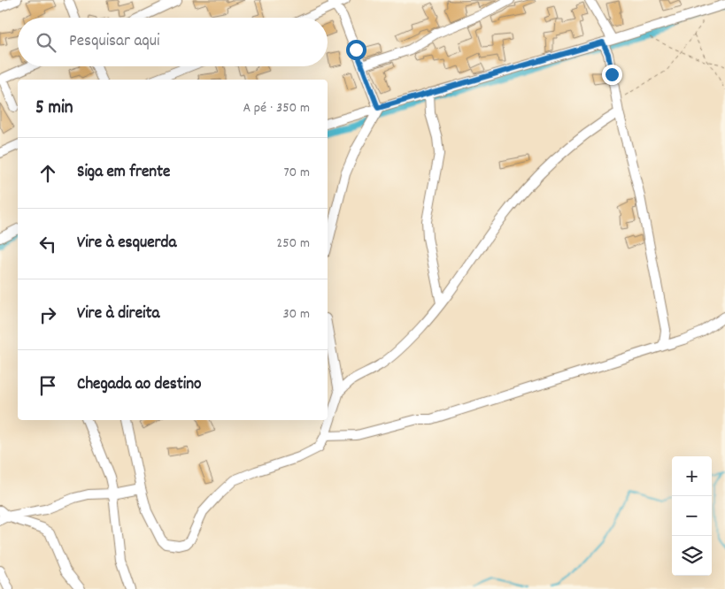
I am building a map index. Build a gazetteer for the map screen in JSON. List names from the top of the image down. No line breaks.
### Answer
{"page":{"search":"Pesquisar aqui","heading":["5 min","A pé · 350 m"],"list":[["Siga em frente","70 m"],["Vire à esquerda","250 m"],["Vire à direita","30 m"],"Chegada ao destino"],"map_buttons":["+","−"]}}
